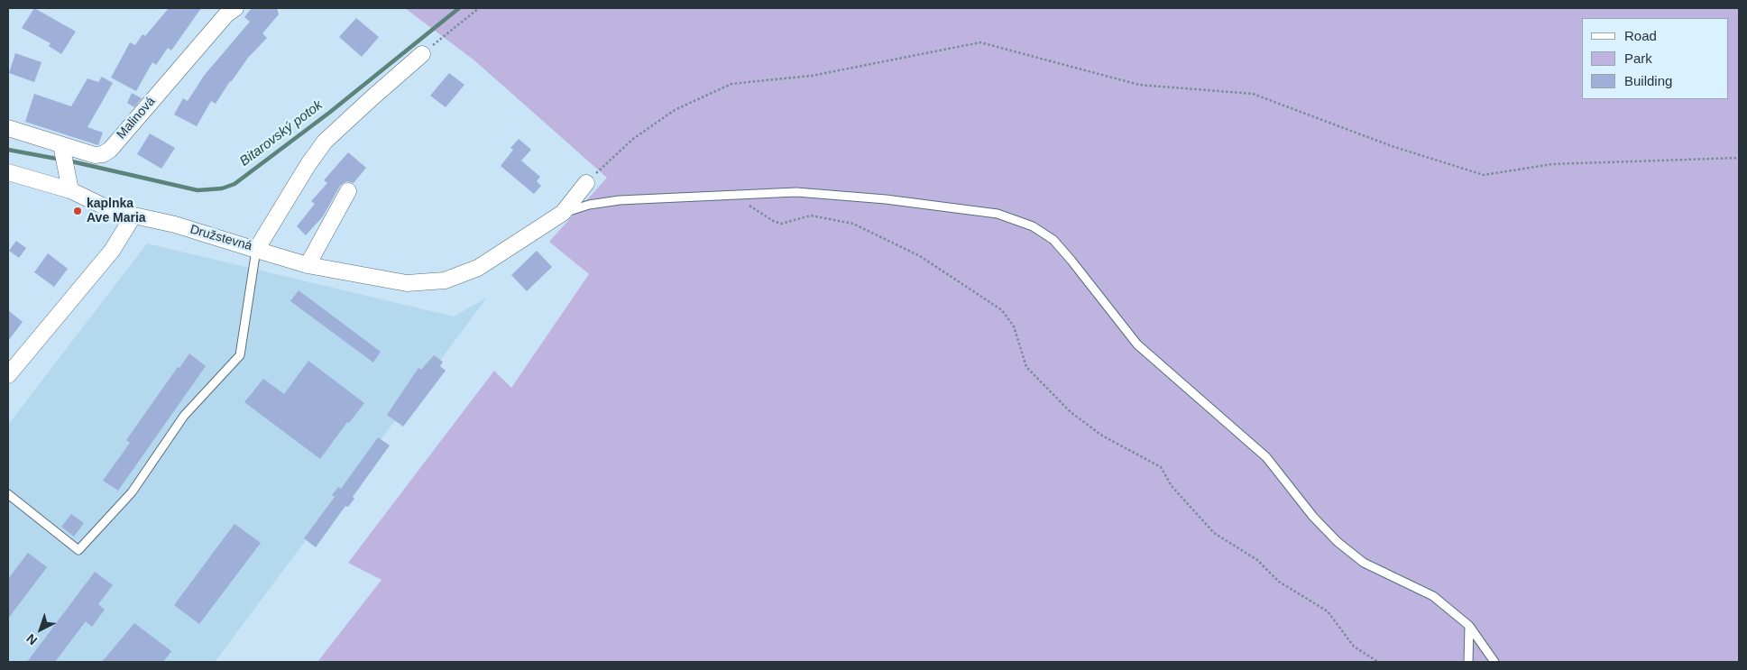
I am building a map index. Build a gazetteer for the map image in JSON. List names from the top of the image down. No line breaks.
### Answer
{"streets":{"street":["Malinová","Družstevná"]},"water":["Bitarovský potok"],"places":["kaplnka Ave Maria"],"legend":["Road","Park","Building"],"north":"bottom left"}
